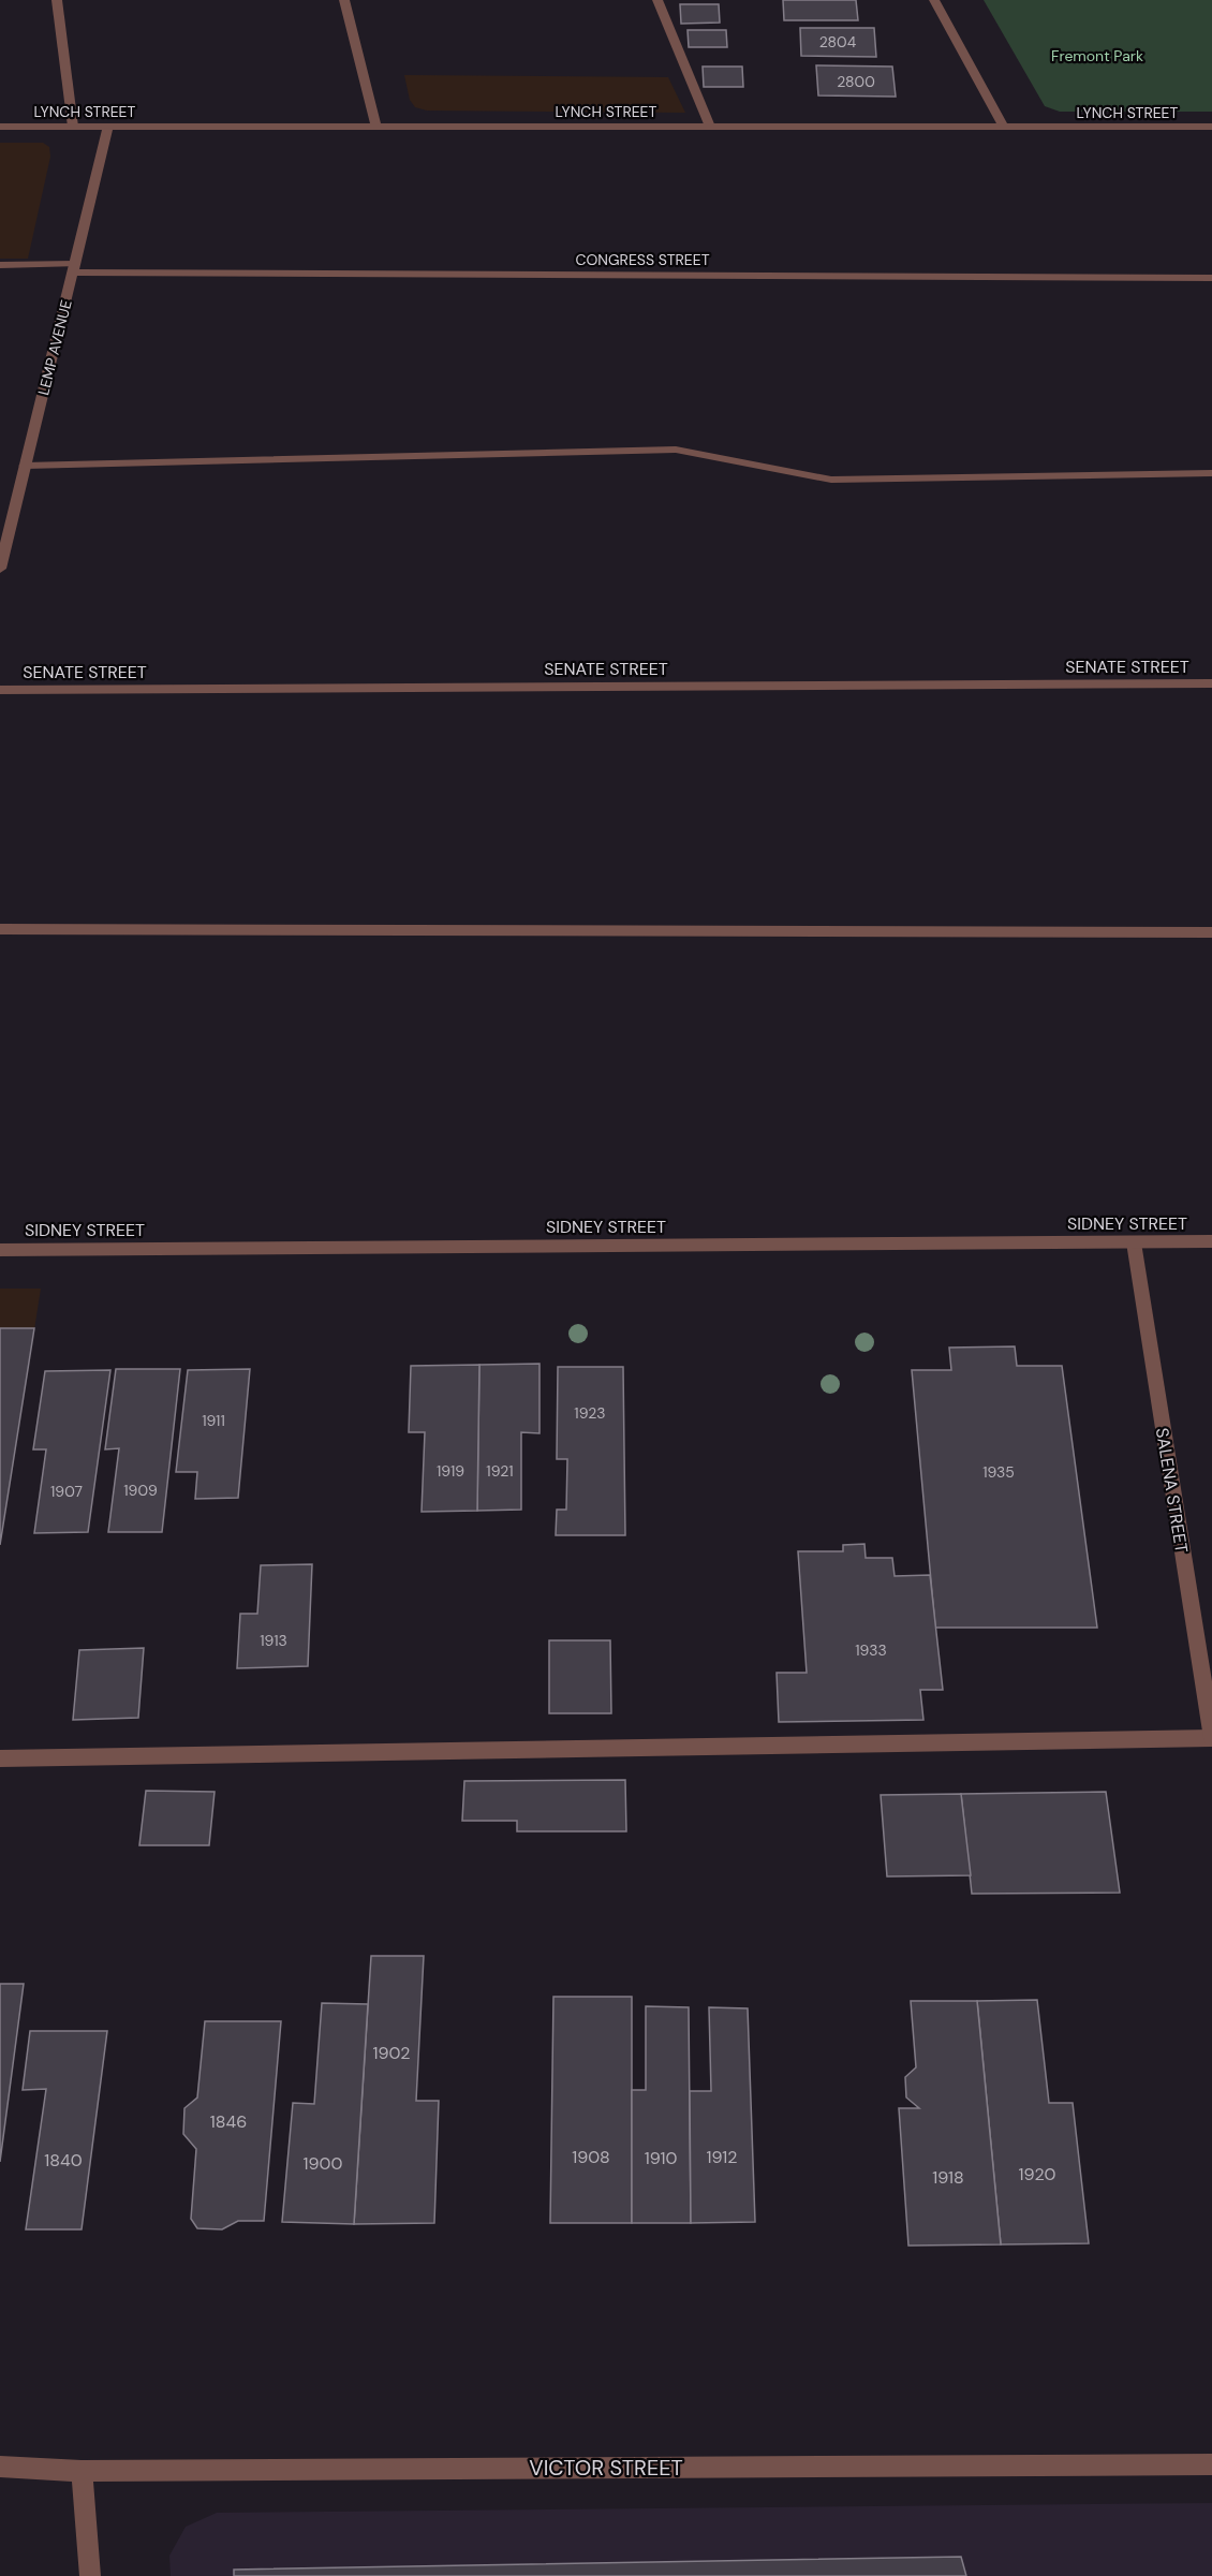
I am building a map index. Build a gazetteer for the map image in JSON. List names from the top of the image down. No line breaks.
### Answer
{"streets":{"street":["LYNCH STREET","CONGRESS STREET","LEMP AVENUE","SENATE STREET","SIDNEY STREET","SALENA STREET","VICTOR STREET"]},"crossings":[["LYNCH STREET","LEMP AVENUE"],["CONGRESS STREET","LEMP AVENUE"],["SIDNEY STREET","SALENA STREET"]],"parks":["Fremont Park"],"house_numbers":["2804","2800","1923","1911","1919","1921","1935","1909","1907","1913","1933","1902","1846","1908","1912","1910","1840","1900","1920","1918"]}
